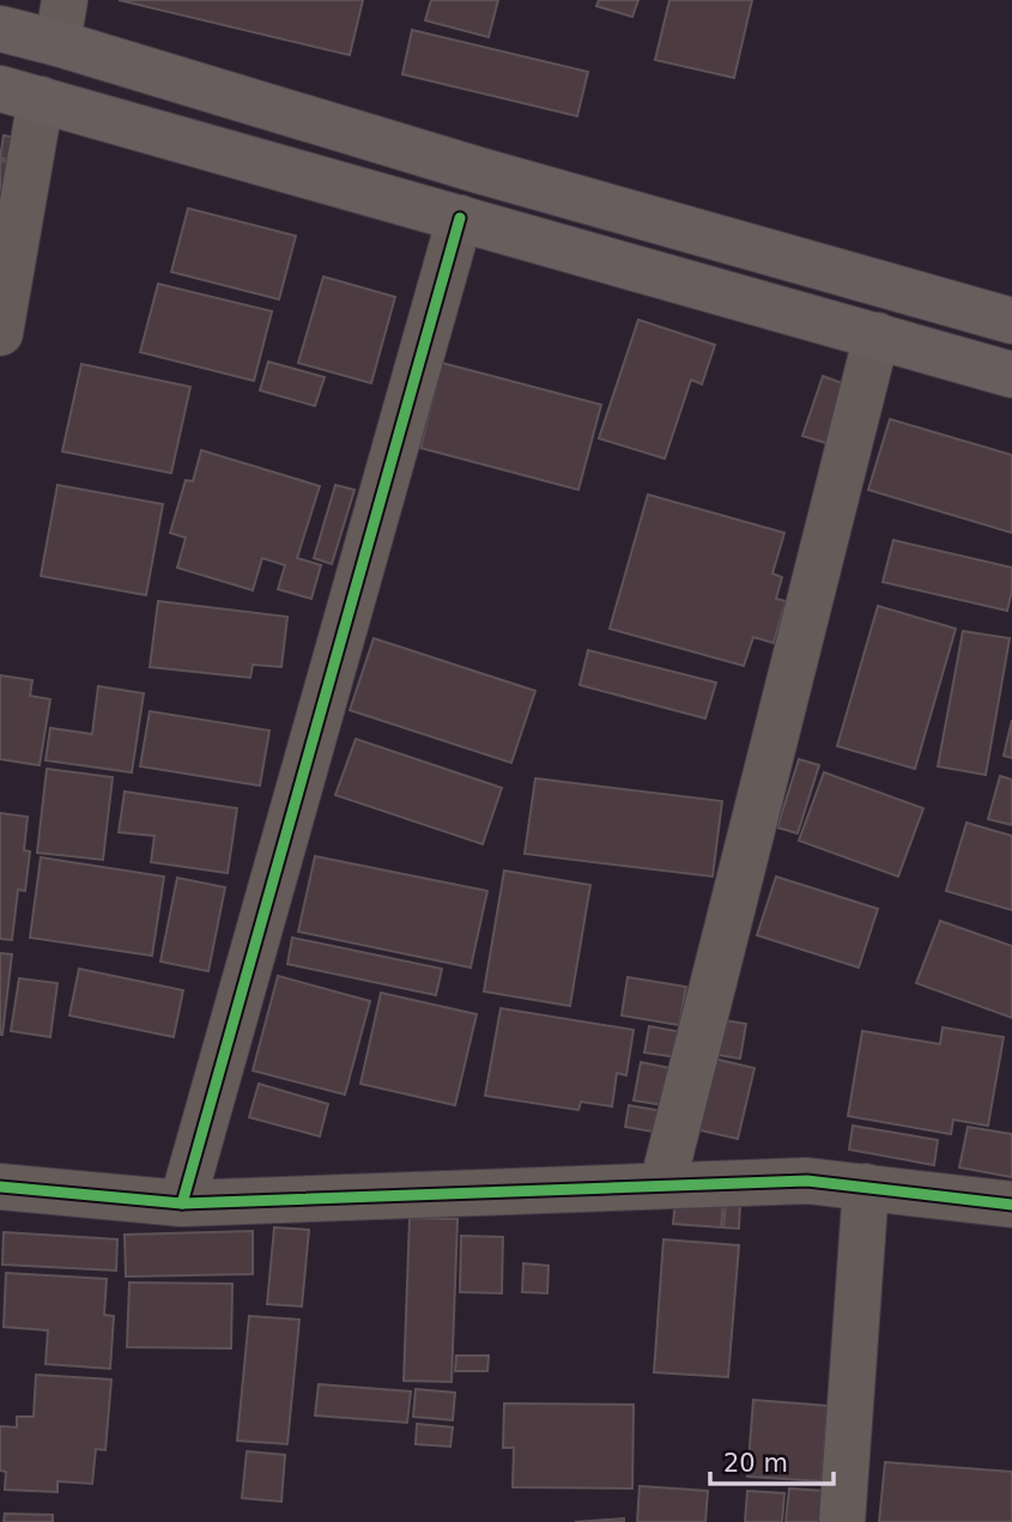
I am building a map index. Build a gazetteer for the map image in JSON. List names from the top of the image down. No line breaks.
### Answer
{"scale_bar":"20 m"}
